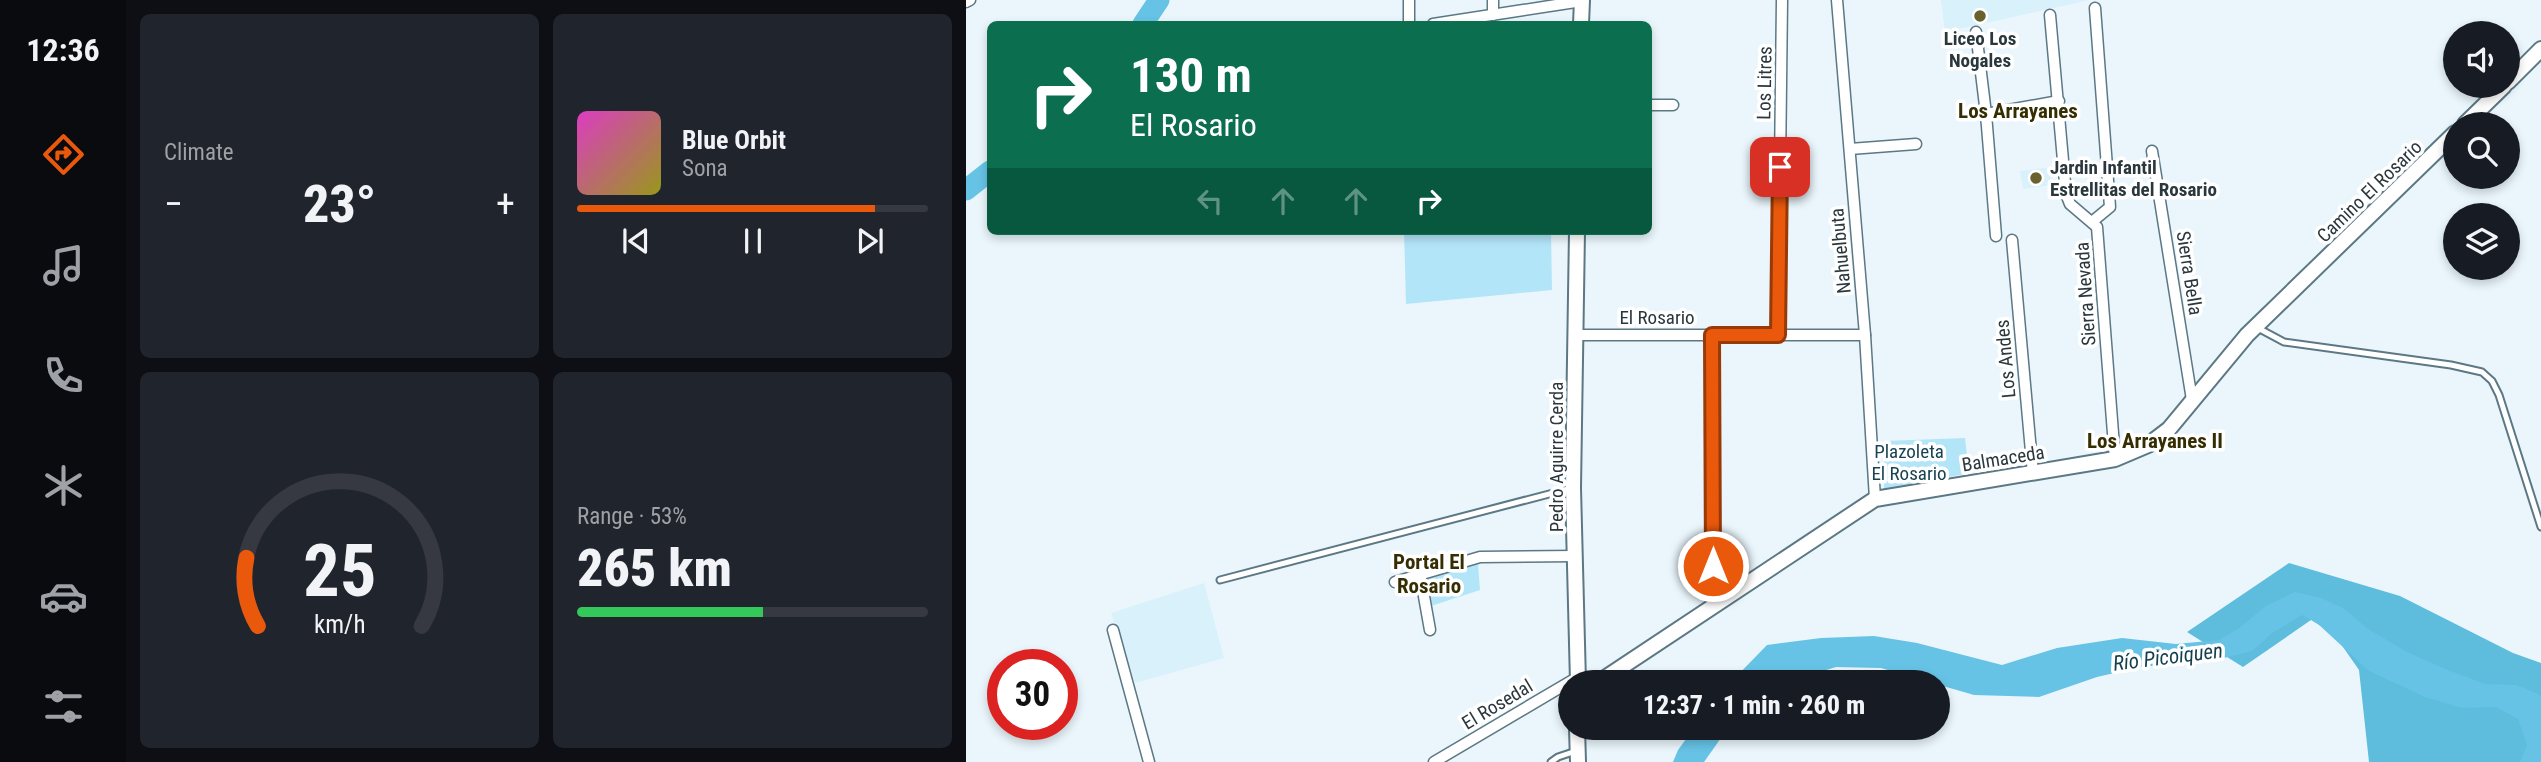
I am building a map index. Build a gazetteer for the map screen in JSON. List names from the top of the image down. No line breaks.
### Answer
{"streets":{"street":["Los Litres","Camino El Rosario","Nahuelbuta","Sierra Bella","Sierra Nevada","El Rosario","Los Andes","Pedro Aguirre Cerda","Balmaceda","El Rosedal"]},"crossings":[["Los Litres","El Rosario"],["Camino El Rosario","Balmaceda"],["Nahuelbuta","El Rosario"],["Nahuelbuta","Balmaceda"],["Sierra Bella","Balmaceda"],["Sierra Nevada","Balmaceda"],["El Rosario","Pedro Aguirre Cerda"],["Los Andes","Balmaceda"]],"districts":["Los Arrayanes","Los Arrayanes II","Portal El Rosario"],"water":["Río Picoiquen"],"parks":["Plazoleta El Rosario"],"places":["Liceo Los Nogales","Jardin Infantil Estrellitas del Rosario"],"page":{"tabs":"12:36","tile":["Climate",["Range · 53%","265 km"]],"turn":["130 m","El Rosario"],"song":["Blue Orbit","Sona"],"heat":["−","23°","+"],"limit":"30","trip":"12:37 · 1 min · 260 m","gauge":["25","km/h"]}}
